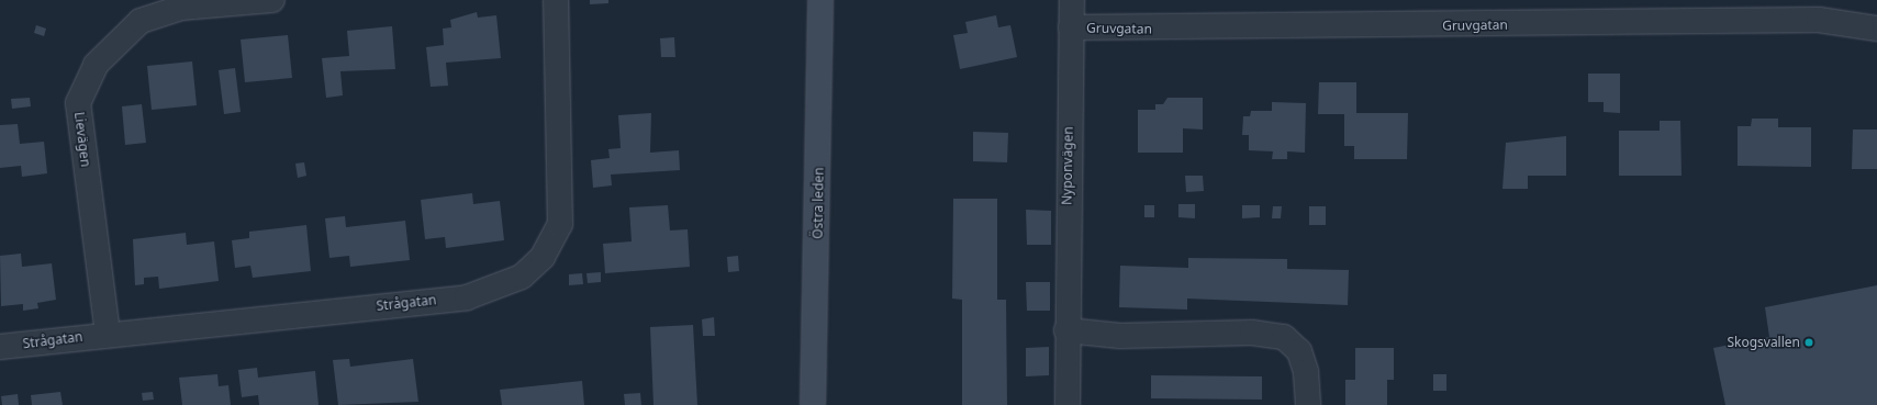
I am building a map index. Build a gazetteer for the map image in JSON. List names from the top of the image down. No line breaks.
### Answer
{"streets":{"street":["Gruvgatan","Lievägen","Nyponvägen","Östra leden","Strågatan"]},"crossings":[["Gruvgatan","Nyponvägen"],["Lievägen","Strågatan"]],"places":["Skogsvallen"]}
